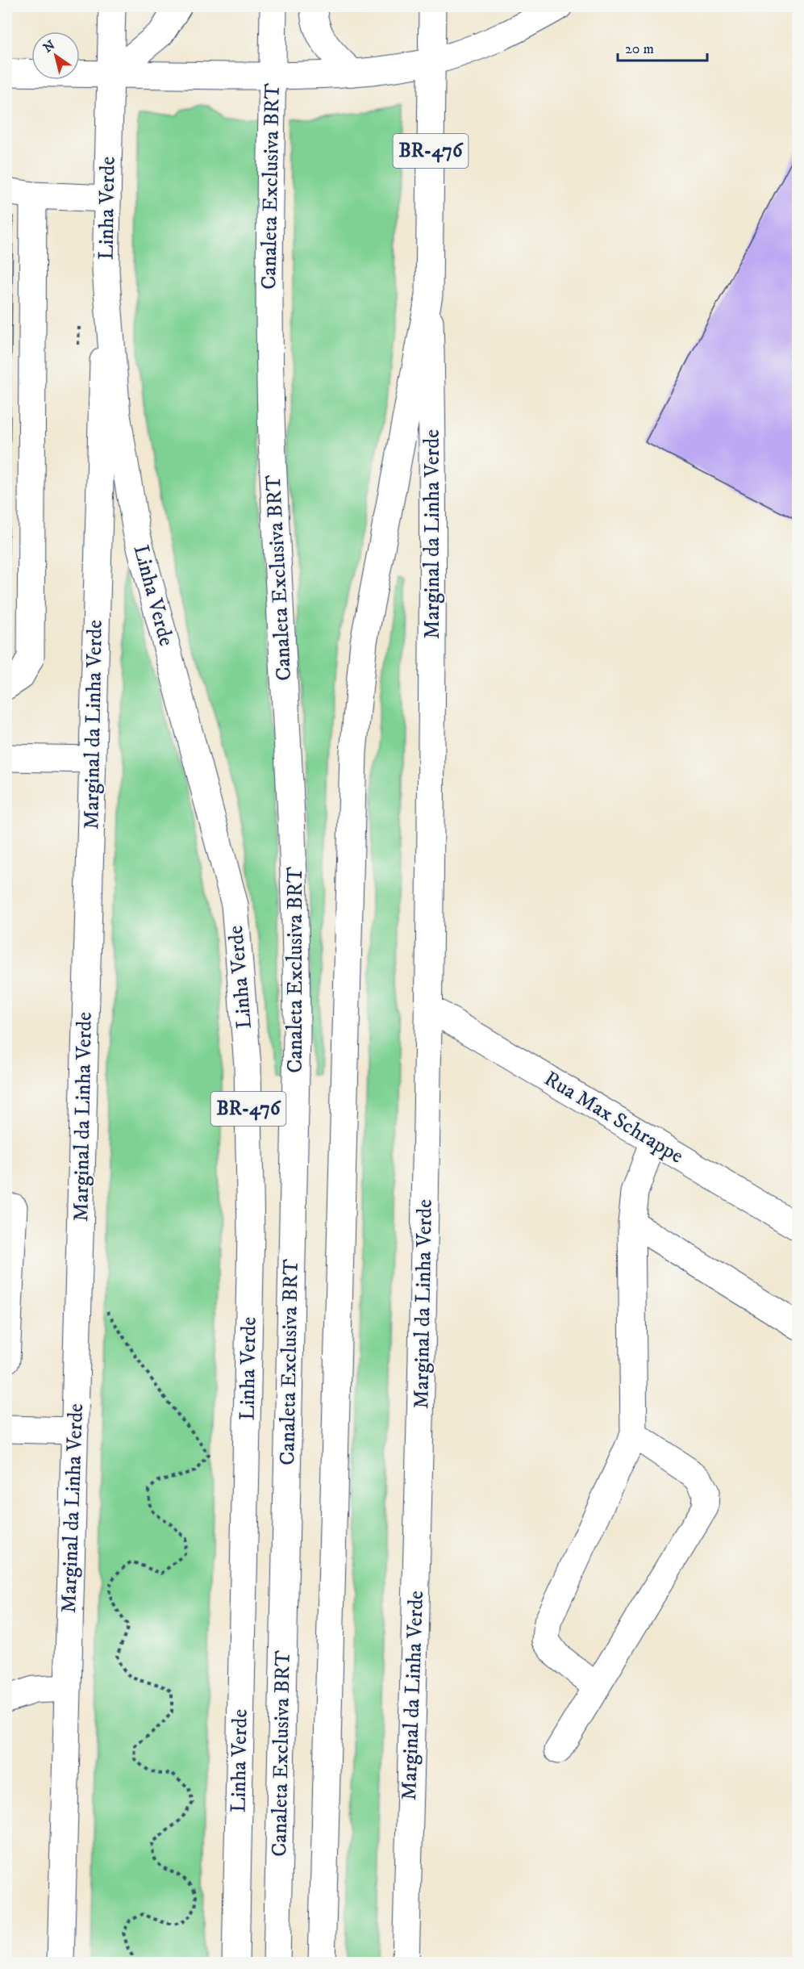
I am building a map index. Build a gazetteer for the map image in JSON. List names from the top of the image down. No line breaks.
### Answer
{"streets":{"main road":["BR-476","Canaleta Exclusiva BRT","Linha Verde","Marginal da Linha Verde","Rua Max Schrappe"]},"crossings":[["BR-476","Marginal da Linha Verde"],["Linha Verde","Marginal da Linha Verde"],["Marginal da Linha Verde","Rua Max Schrappe"]],"scale_bar":"20 m","north":"top left"}
